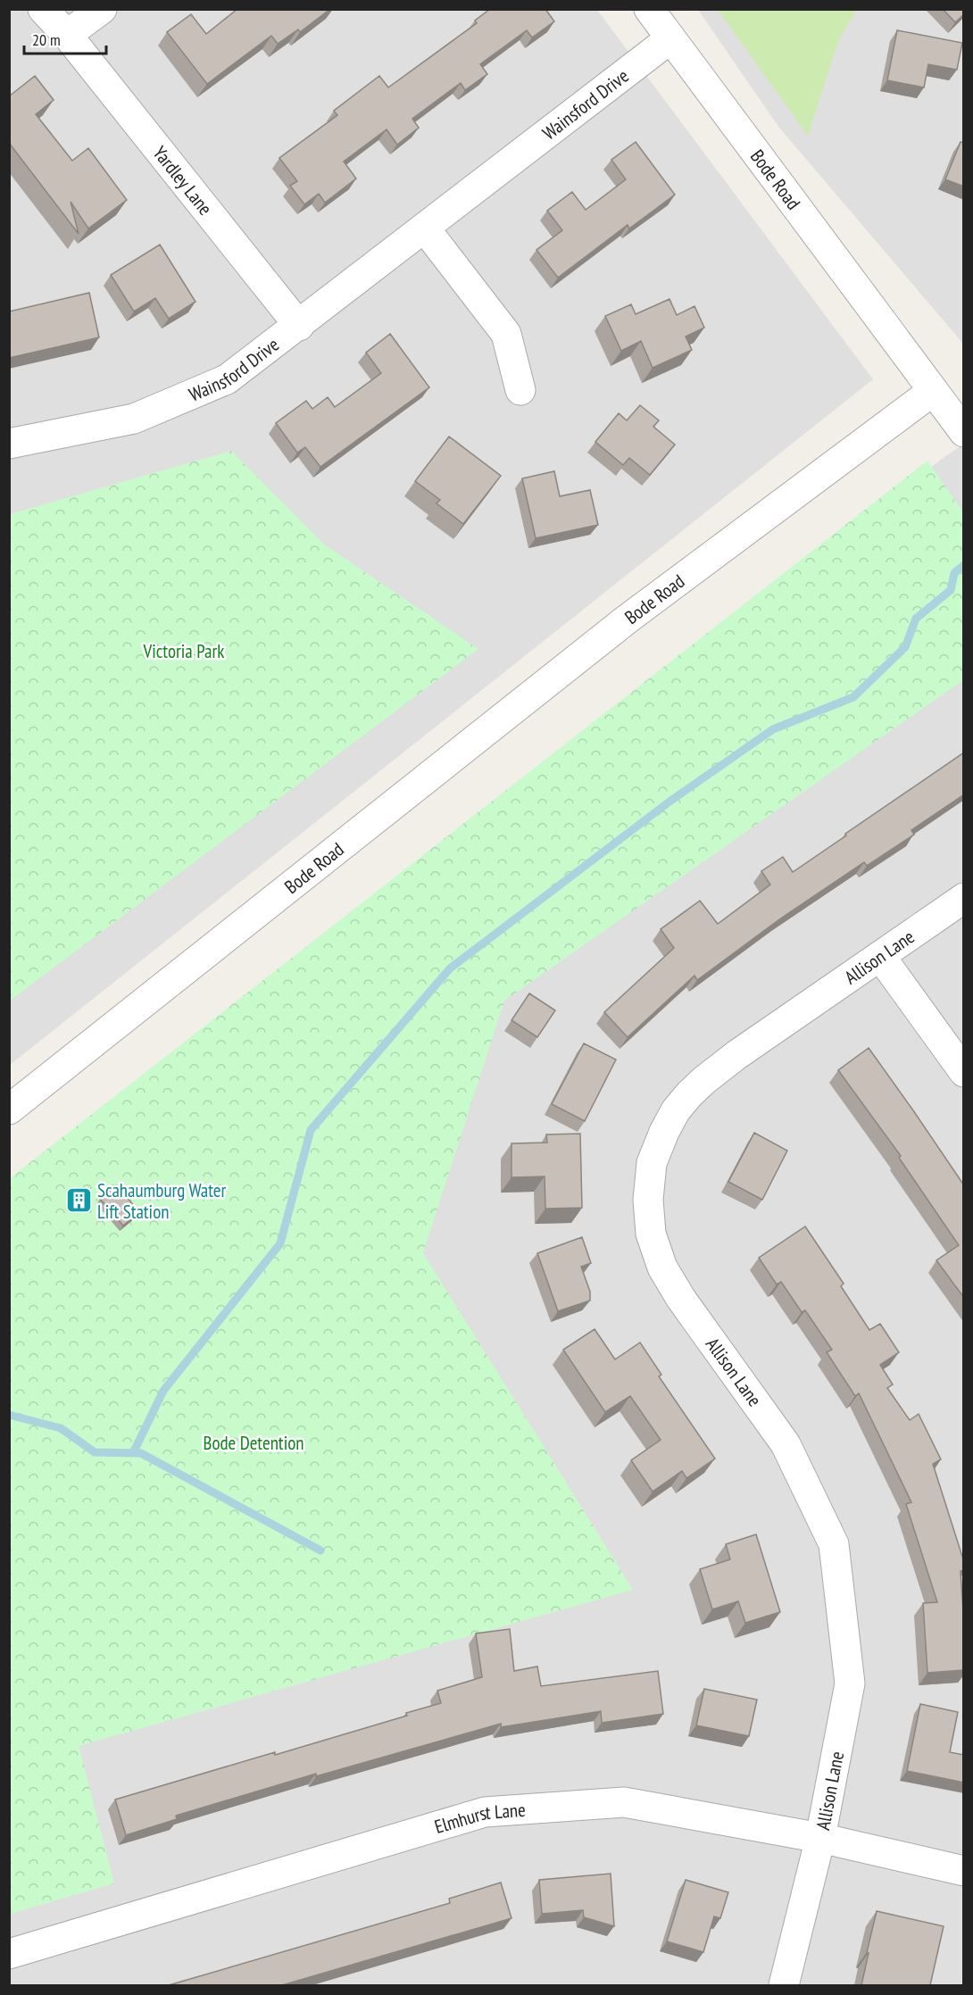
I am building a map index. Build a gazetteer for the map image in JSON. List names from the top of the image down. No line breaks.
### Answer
{"streets":{"street":["Wainsford Drive","Yardley Lane","Bode Road","Allison Lane","Elmhurst Lane"]},"crossings":[["Wainsford Drive","Yardley Lane"],["Wainsford Drive","Bode Road"],["Allison Lane","Elmhurst Lane"]],"parks":["Victoria Park","Bode Detention"],"places":{"building":["Scahaumburg Water Lift Station"]},"scale_bar":"20 m"}
